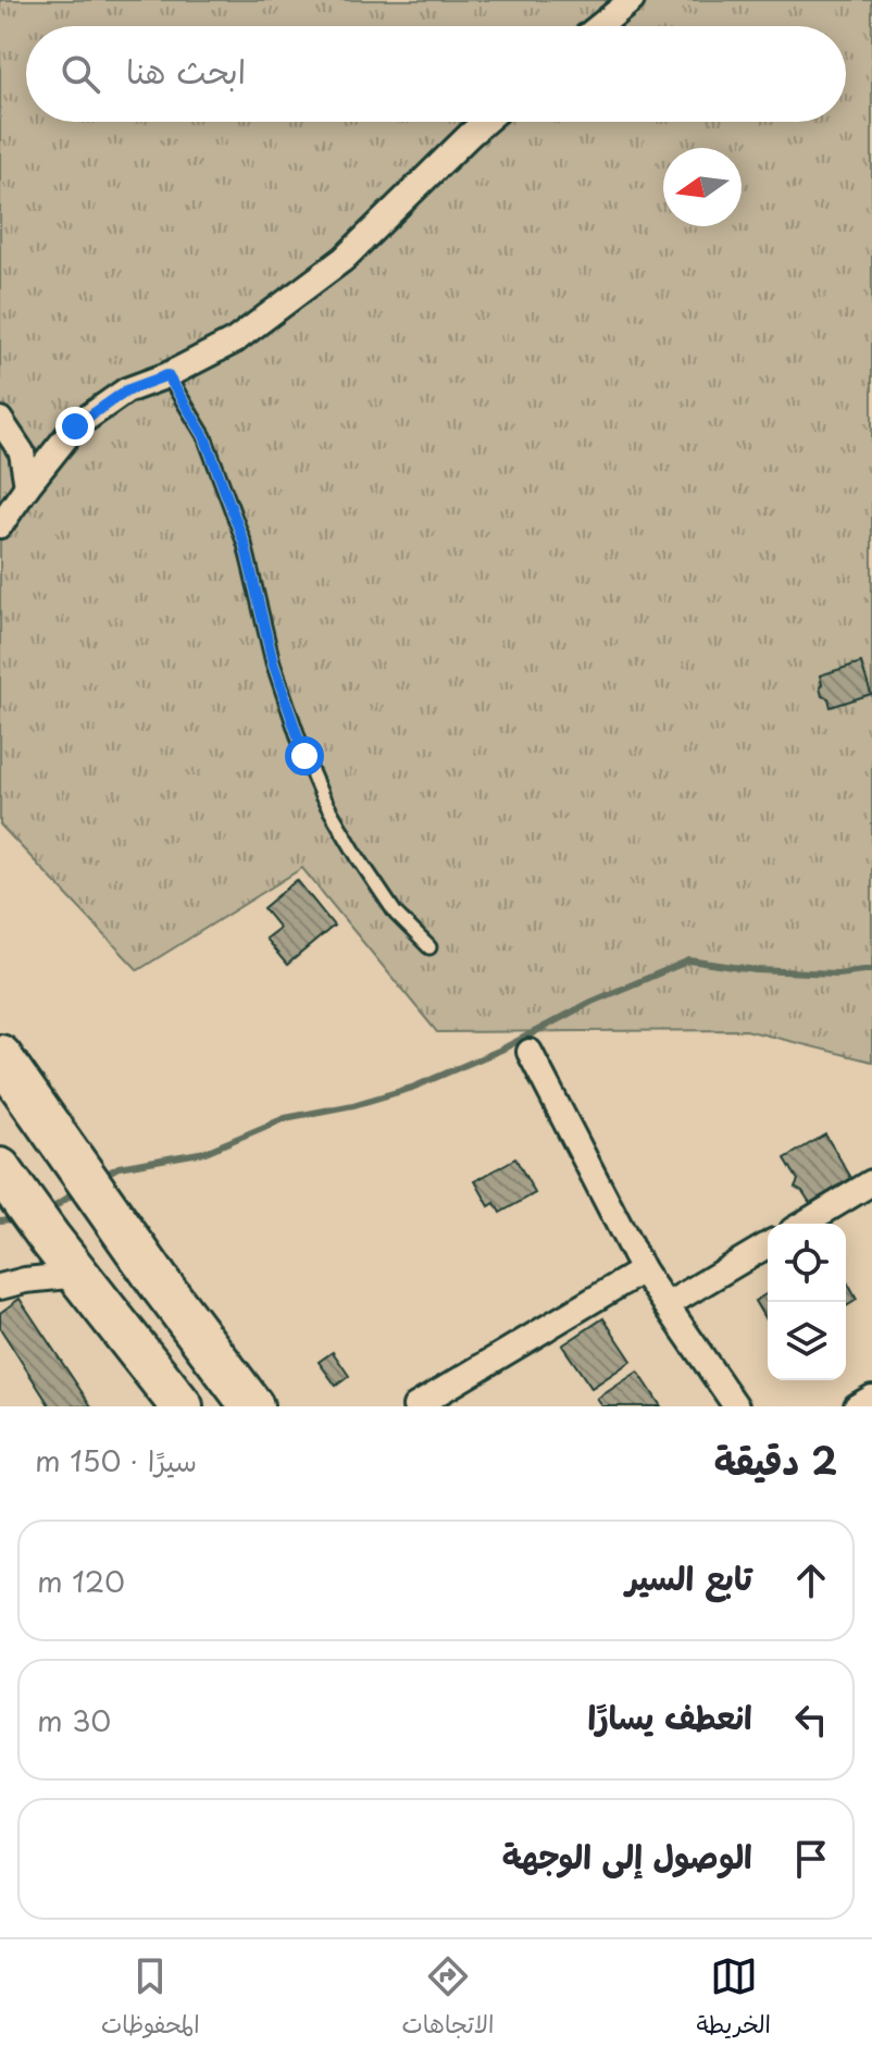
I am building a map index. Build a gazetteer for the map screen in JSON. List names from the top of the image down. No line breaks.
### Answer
{"north":"left","page":{"search":"ابحث هنا","heading":["2 دقيقة","سيرًا · 150 m"],"list":[["تابع السير","120 m"],["انعطف يسارًا","30 m"],"الوصول إلى الوجهة"],"nav":["الخريطة","الاتجاهات","المحفوظات"]}}
